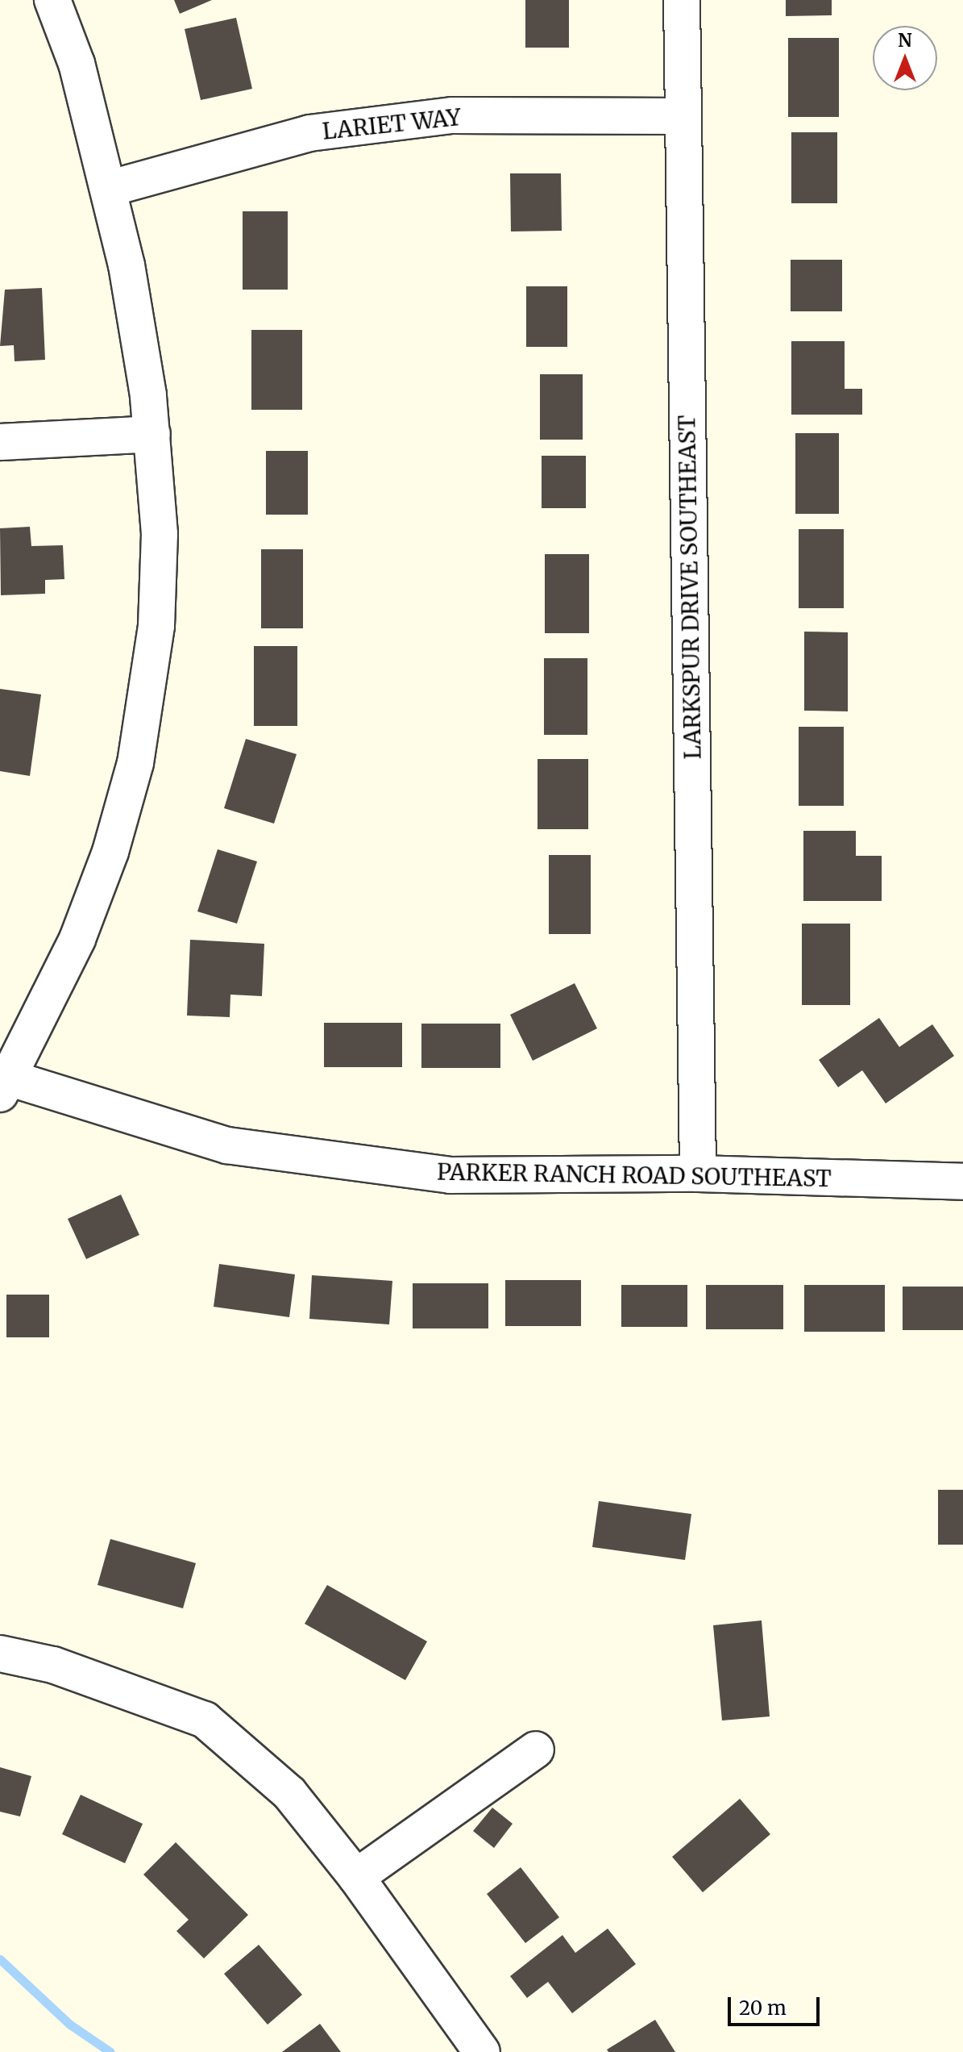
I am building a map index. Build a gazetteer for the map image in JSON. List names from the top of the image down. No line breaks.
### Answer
{"streets":{"street":["LARIET WAY","LARKSPUR DRIVE SOUTHEAST","PARKER RANCH ROAD SOUTHEAST"]},"crossings":[["LARIET WAY","LARKSPUR DRIVE SOUTHEAST"],["LARKSPUR DRIVE SOUTHEAST","PARKER RANCH ROAD SOUTHEAST"]],"scale_bar":"20 m","north":"top"}
